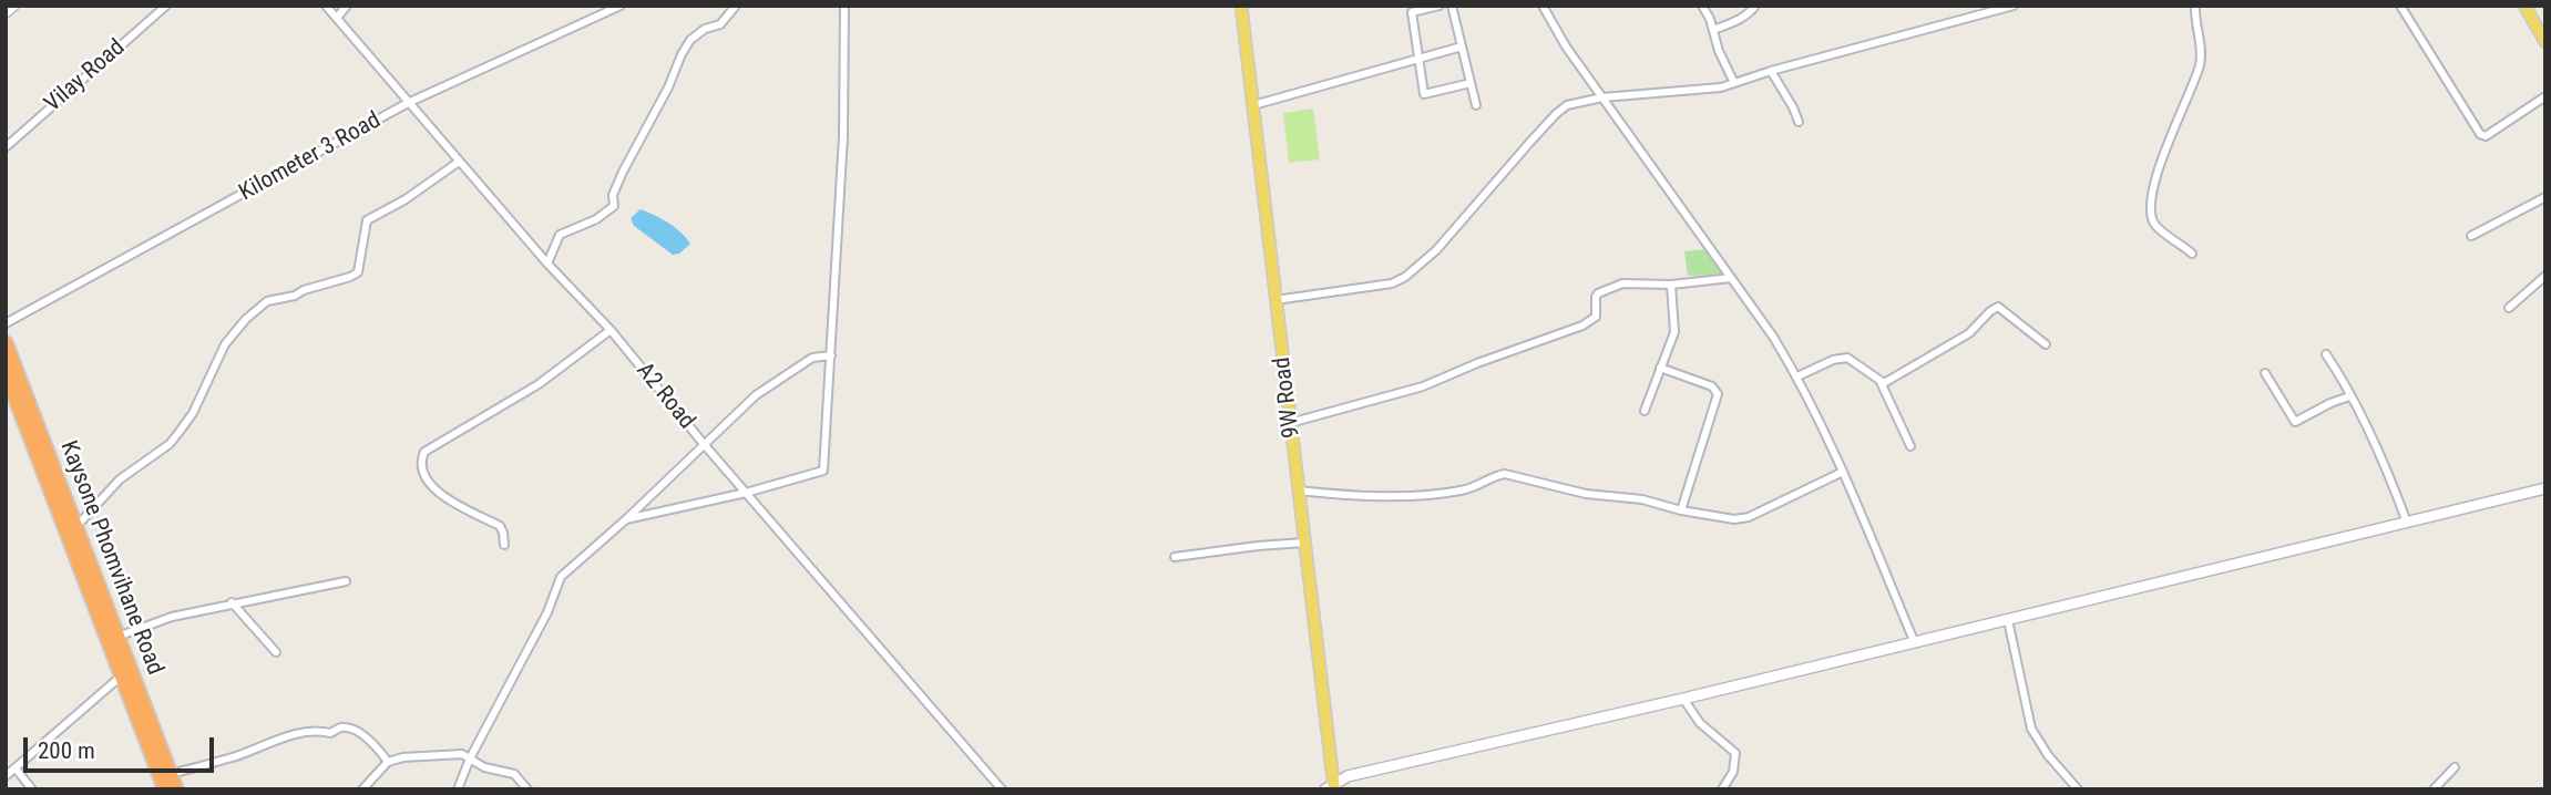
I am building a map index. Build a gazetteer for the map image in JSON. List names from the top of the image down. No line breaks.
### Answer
{"streets":{"highway":["Kaysone Phomvihane Road"],"main road":["9W Road"],"street":["Vilay Road","Kilometer 3 Road","A2 Road"]},"crossings":[["Kilometer 3 Road","A2 Road"]],"scale_bar":"200 m"}
